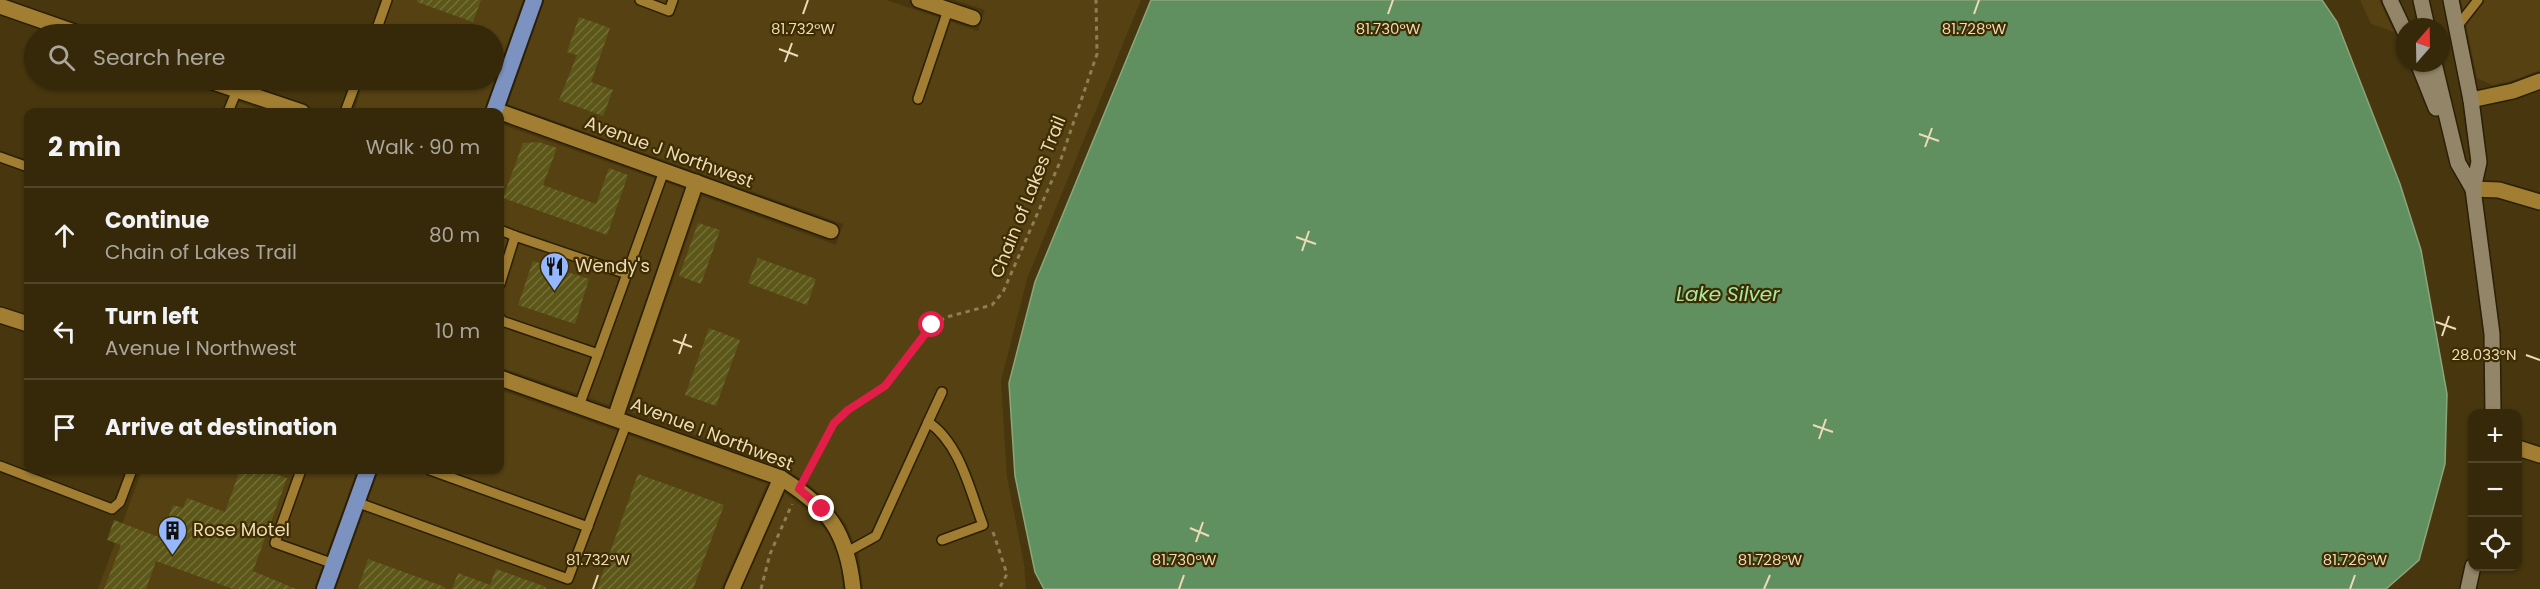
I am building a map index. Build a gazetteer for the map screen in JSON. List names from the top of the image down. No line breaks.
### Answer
{"streets":{"street":["Avenue J Northwest","Avenue I Northwest"],"path":["Chain of Lakes Trail"]},"crossings":[["Chain of Lakes Trail","Avenue I Northwest"]],"water":["Lake Silver"],"places":{"restaurant":["Wendy's"],"building":["Rose Motel"]},"north":"top","page":{"search":"Search here","heading":["2 min","Walk · 90 m"],"list":[["Continue","Chain of Lakes Trail","80 m"],["Turn left","Avenue I Northwest","10 m"],"Arrive at destination"],"map_buttons":["+","−"]},"coordinates":["81.732°W","81.728°W","81.730°W","28.033°N","81.726°W"]}
